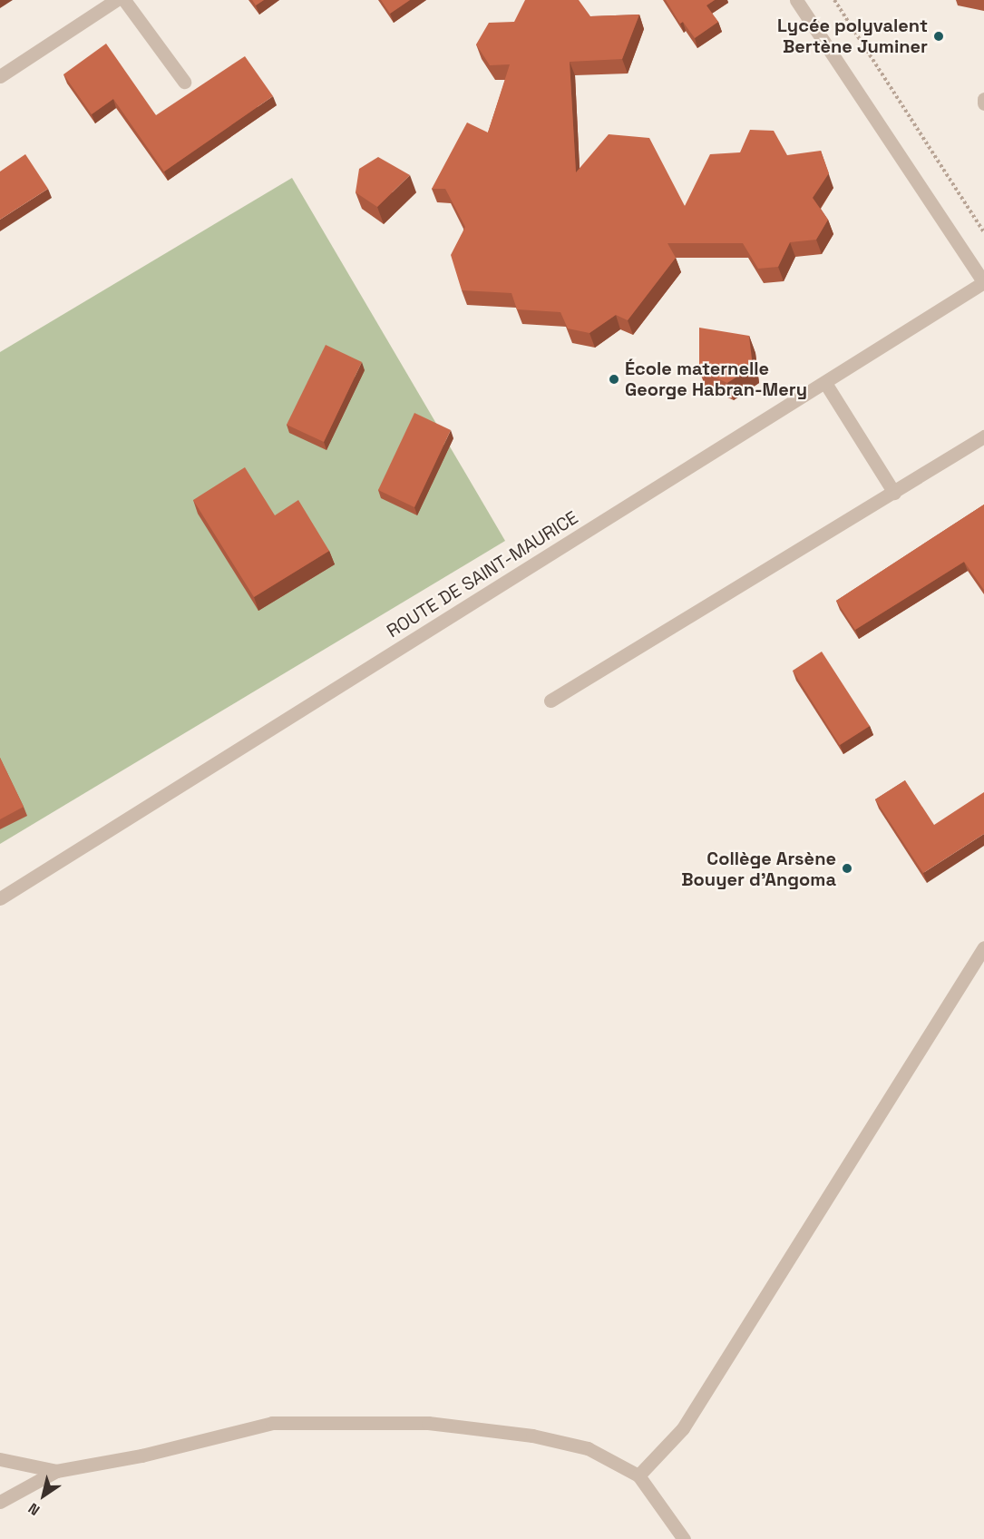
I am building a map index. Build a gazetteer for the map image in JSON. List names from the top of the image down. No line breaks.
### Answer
{"streets":{"street":["ROUTE DE SAINT-MAURICE"]},"places":["Lycée polyvalent Bertène Juminer","École maternelle George Habran-Mery","Collège Arsène Bouyer d'Angoma"],"north":"bottom left"}
